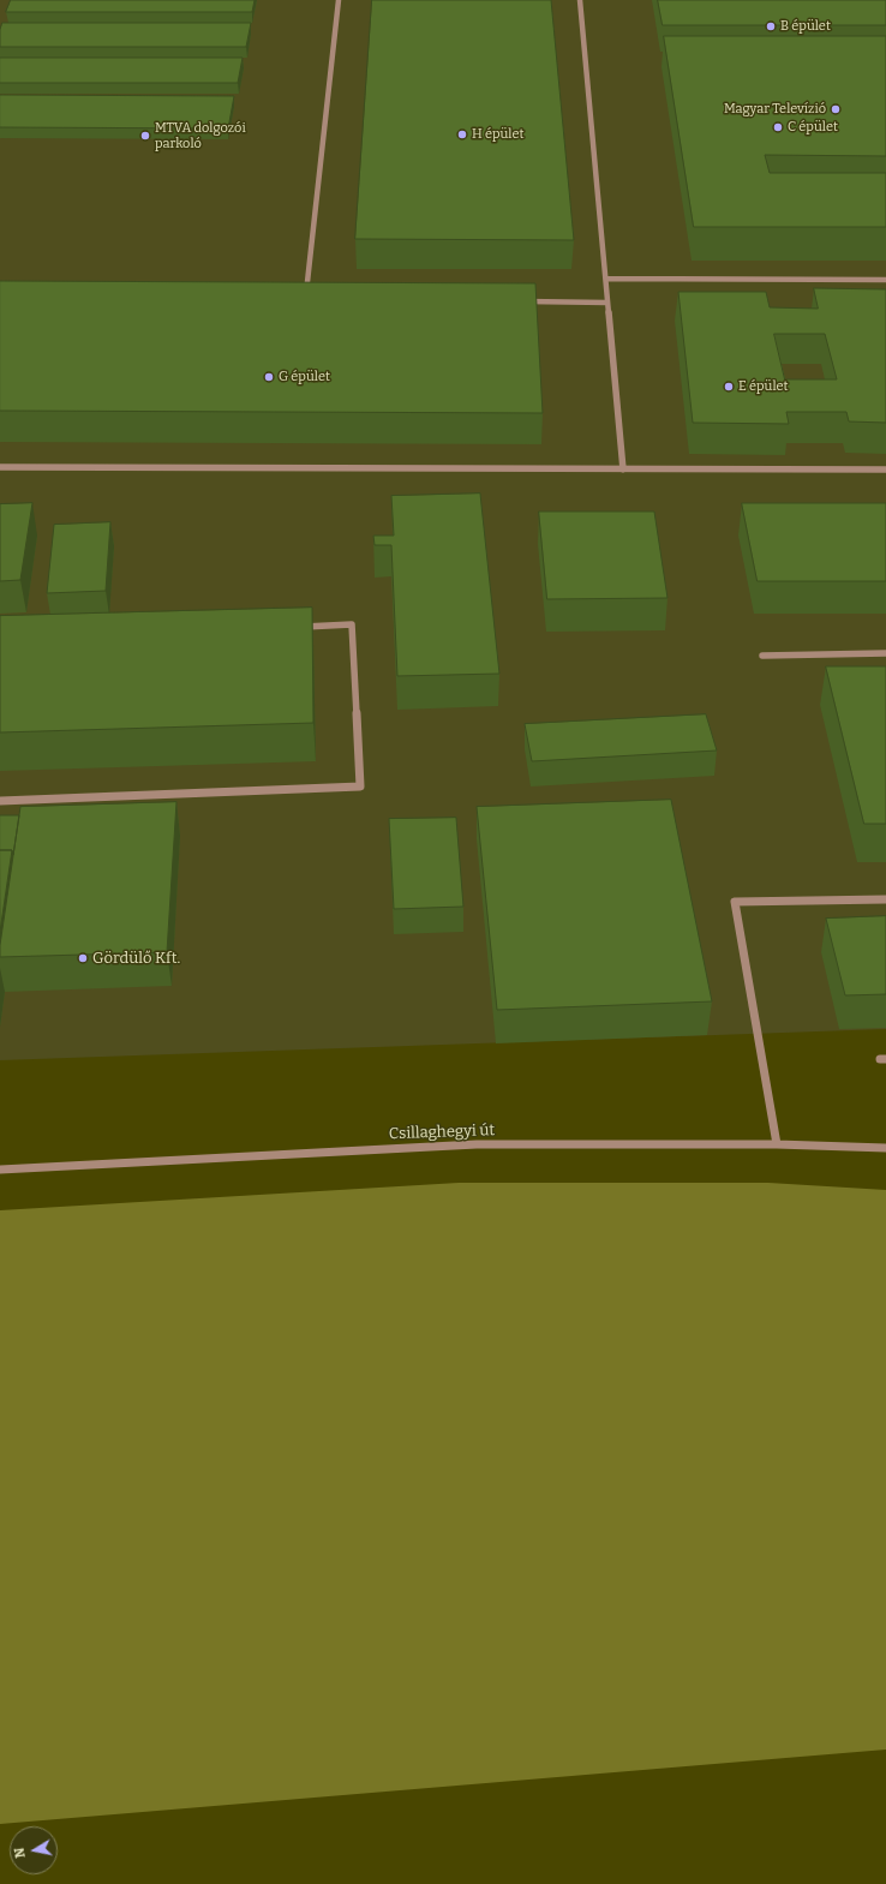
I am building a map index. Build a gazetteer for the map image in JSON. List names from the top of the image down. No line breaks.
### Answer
{"streets":{"street":["Csillaghegyi út"]},"places":["B épület","Magyar Televízió","C épület","H épület","MTVA dolgozói parkoló","G épület","E épület","Gördülő Kft."],"north":"left"}
